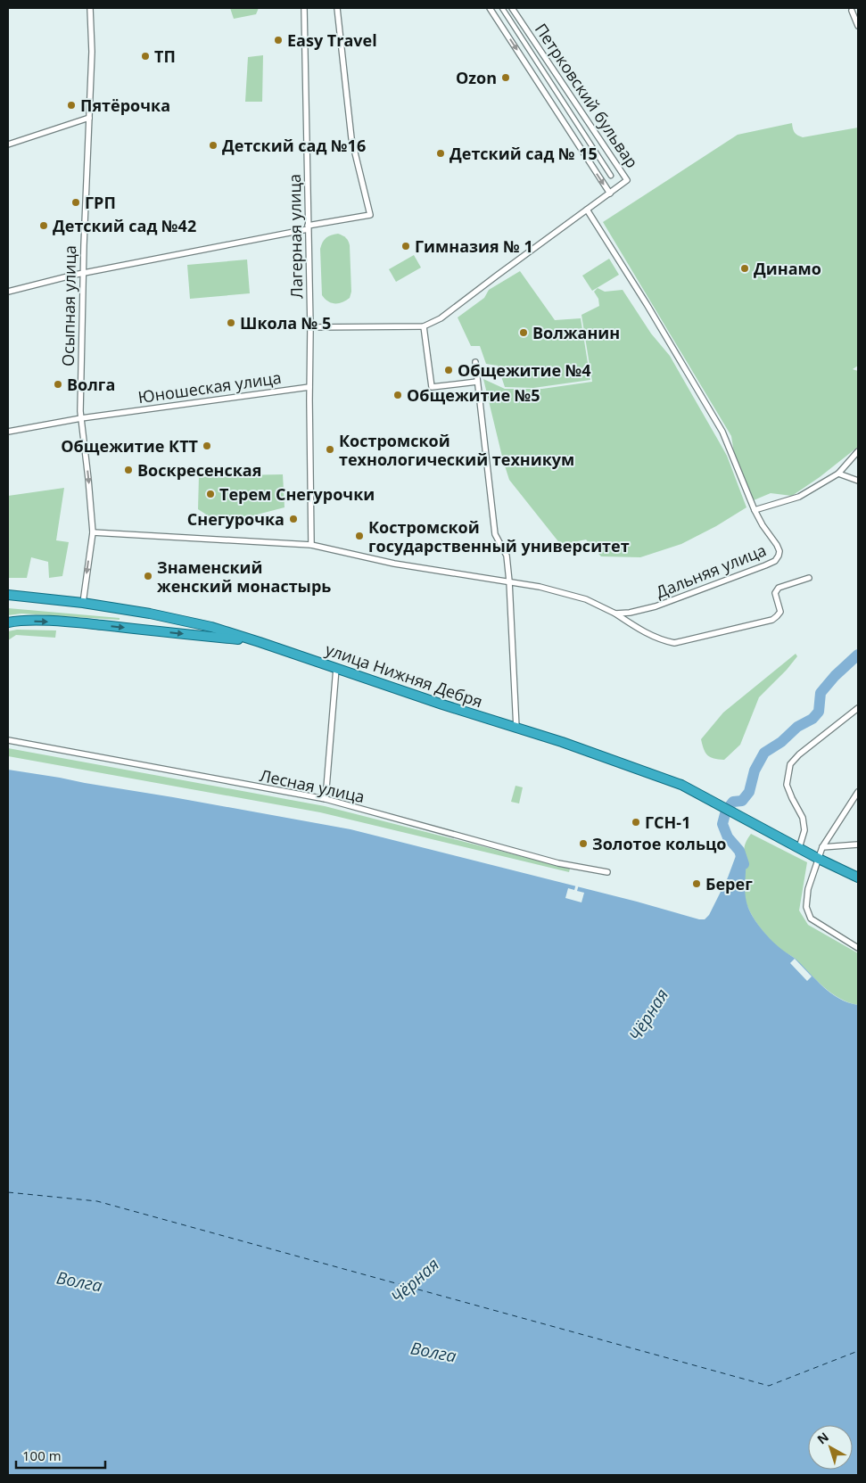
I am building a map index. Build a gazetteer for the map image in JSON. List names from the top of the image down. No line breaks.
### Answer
{"streets":{"highway":["улица Нижняя Дебря"],"street":["Петрковский бульвар","Лагерная улица","Осыпная улица","Юношеская улица","Дальняя улица","Лесная улица"]},"crossings":[["Петрковский бульвар","Лагерная улица"],["Петрковский бульвар","Дальняя улица"],["Лагерная улица","Юношеская улица"],["Осыпная улица","Юношеская улица"],["Осыпная улица","улица Нижняя Дебря"]],"water":["Чёрная","Волга"],"places":["Easy Travel","ТП","Ozon","Пятёрочка","Детский сад №16","Детский сад № 15","ГРП","Детский сад №42","Гимназия № 1","Динамо","Школа № 5","Волжанин","Общежитие №4","Волга","Общежитие №5","Общежитие КТТ","Костромской технологический техникум","Воскресенская","Терем Cнегурочки","Снегурочка","Костромской государственный университет","Знаменский женский монастырь","ГСН-1","Золотое кольцо","Берег"],"scale_bar":"100 m","north":"top left"}
